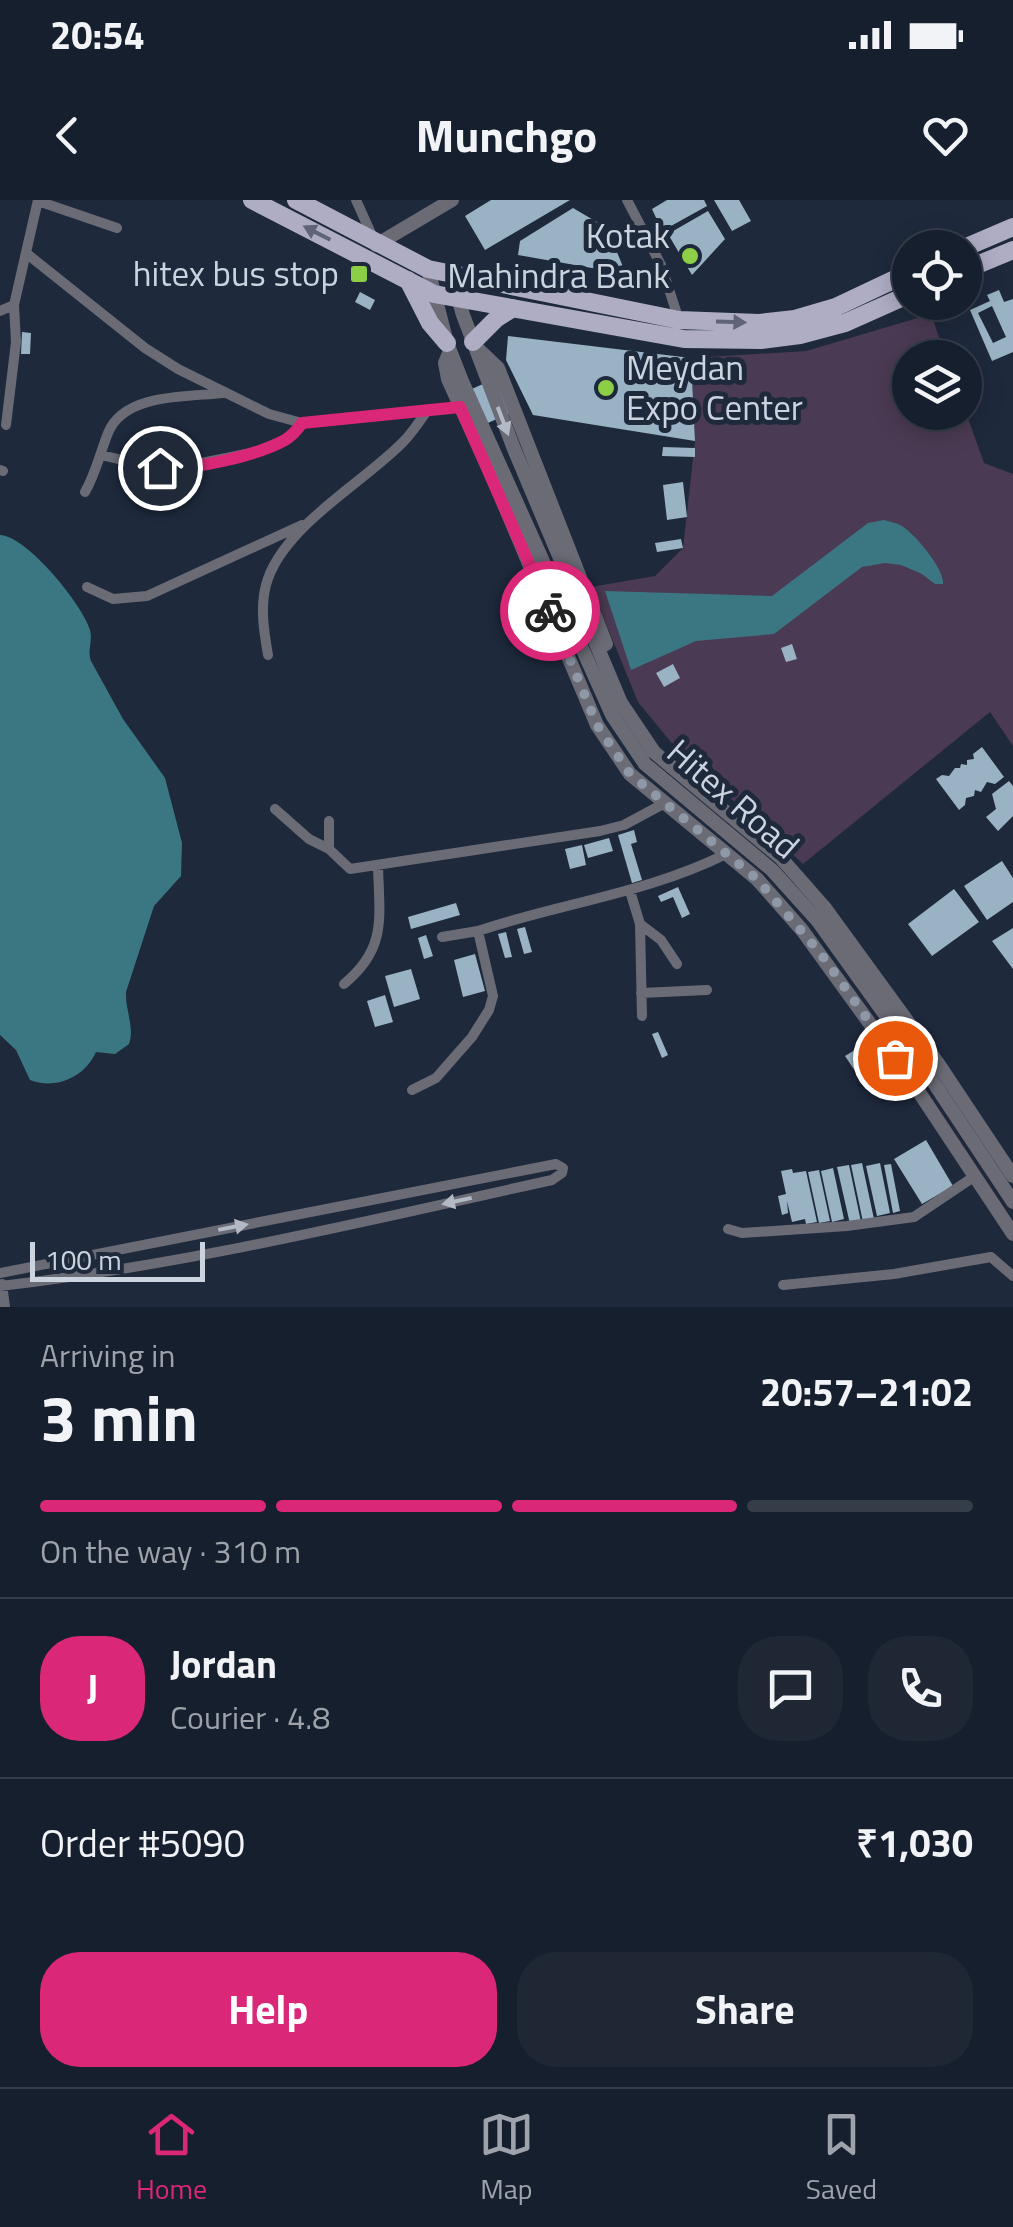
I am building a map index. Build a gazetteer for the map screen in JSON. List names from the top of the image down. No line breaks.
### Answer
{"streets":{"street":["Hitex Road"]},"places":{"other":["Kotak Mahindra Bank","Meydan Expo Center"],"transit":["hitex bus stop"]},"scale_bar":"100 m","page":{"status":"20:54","header":"Munchgo","scale":"100 m","heading":["3 min","Arriving in","20:57–21:02"],"panel":["Jordan","Courier · 4.8","Order #5090","₹1,030"],"bar":"On the way · 310 m","round":"J","buttons":["Help","Share"],"tabs":["Home","Map","Saved"]}}
